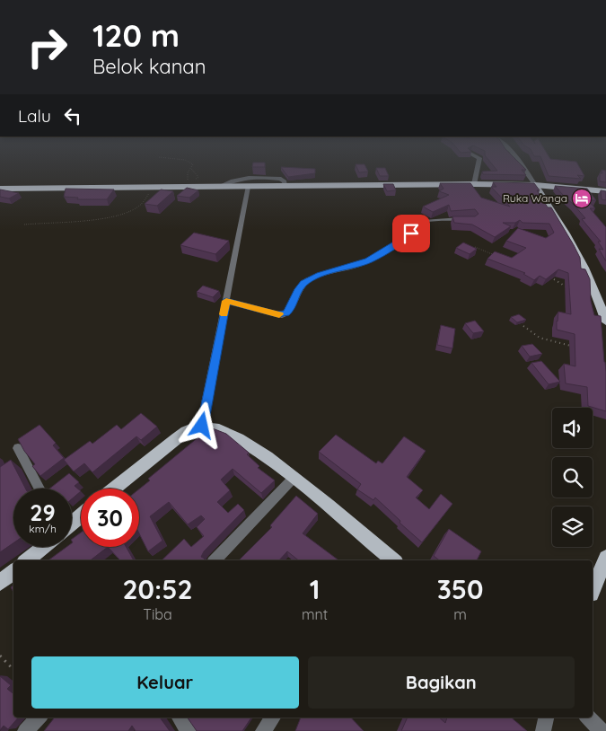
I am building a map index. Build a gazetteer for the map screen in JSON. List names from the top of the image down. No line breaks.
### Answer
{"places":{"hotel":["Ruka Wanga"]},"page":{"turn":["120 m","Belok kanan"],"then":"Lalu","speed":"29 km/h","limit":"30","eta":["20:52","Tiba","1","mnt","350","m"],"buttons":["Keluar","Bagikan"]}}
